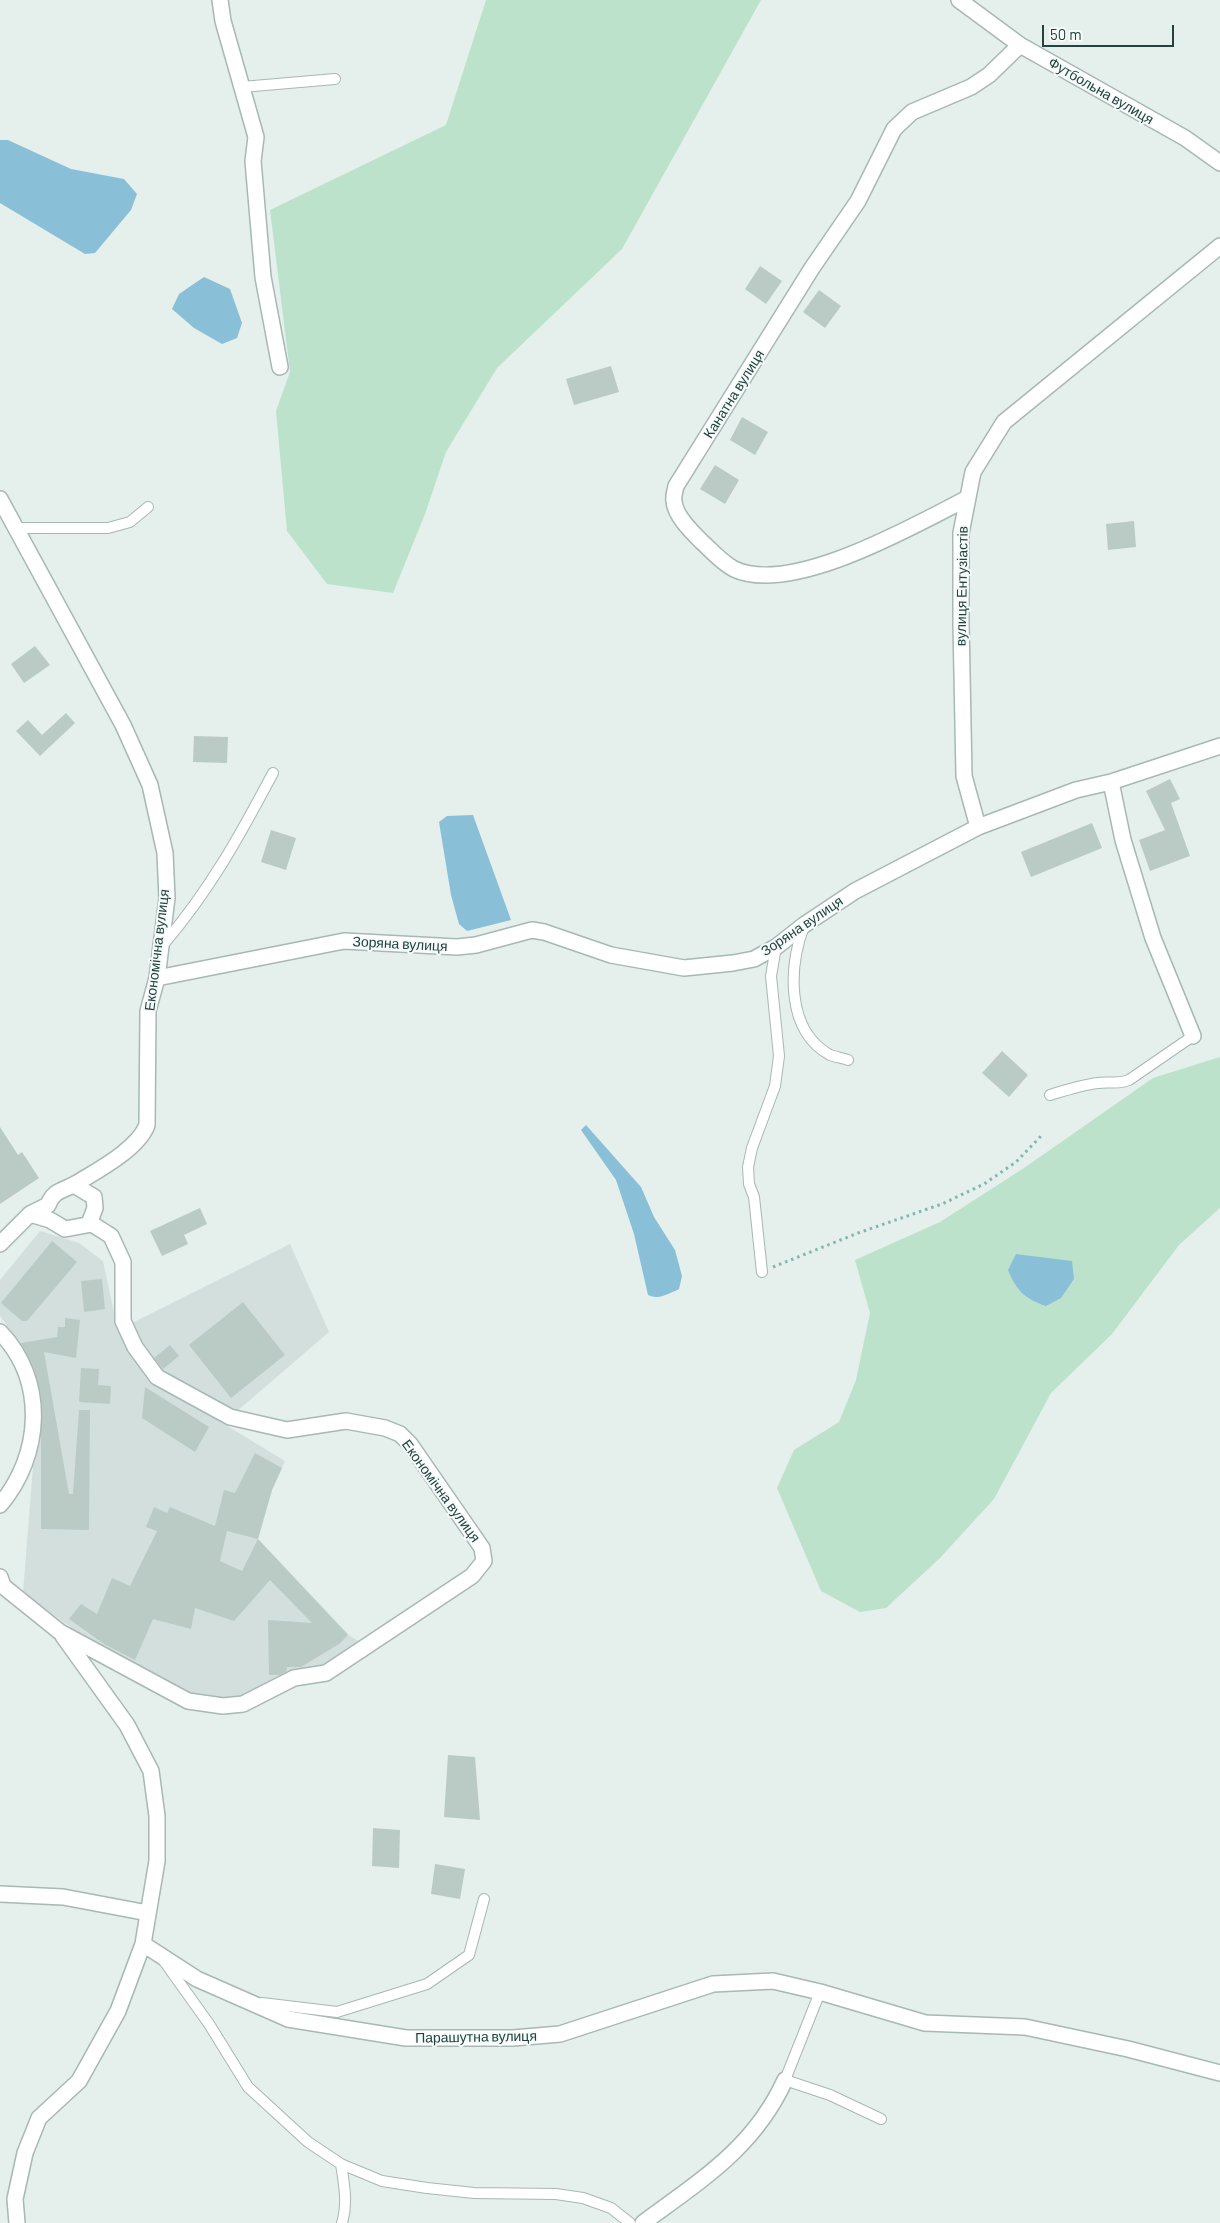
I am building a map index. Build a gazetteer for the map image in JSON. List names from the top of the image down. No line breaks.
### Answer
{"streets":{"street":["Футбольна вулиця","Канатна вулиця","вулиця Ентузіастів","Зоряна вулиця","Економічна вулиця","Парашутна вулиця"]},"crossings":[["Футбольна вулиця","Канатна вулиця"],["Канатна вулиця","вулиця Ентузіастів"],["вулиця Ентузіастів","Зоряна вулиця"],["Зоряна вулиця","Економічна вулиця"]],"scale_bar":"50 m"}
